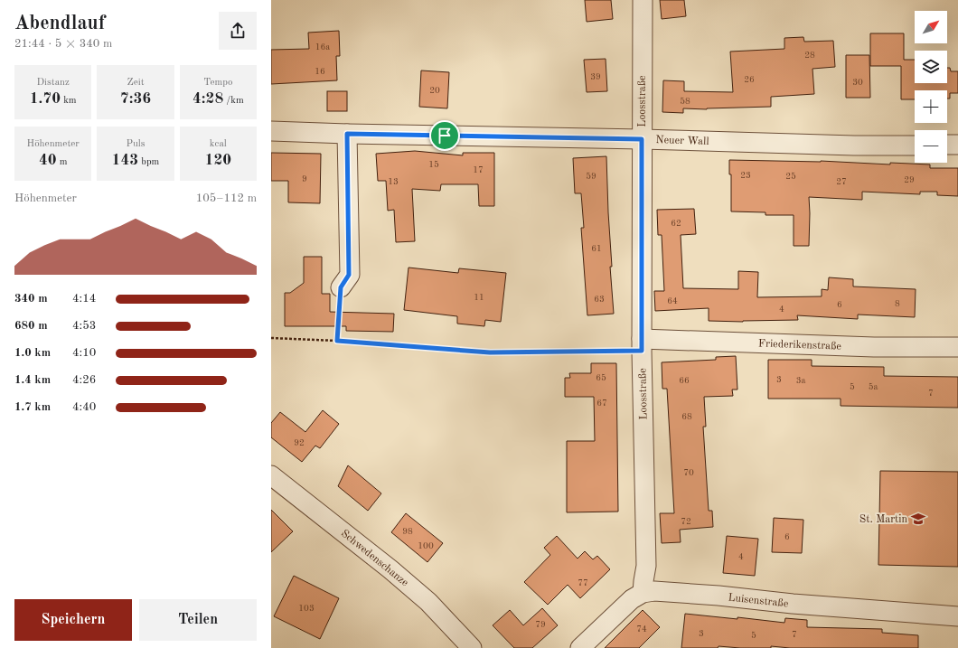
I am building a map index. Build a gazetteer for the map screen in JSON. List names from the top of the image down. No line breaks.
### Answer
{"streets":{"street":["Loosstraße","Neuer Wall","Friederikenstraße","Schwedenschanze","Luisenstraße"]},"crossings":[["Loosstraße","Neuer Wall"],["Loosstraße","Friederikenstraße"],["Loosstraße","Luisenstraße"]],"places":{"school or university":["St. Martin"]},"house_numbers":["16a","28","16","39","26","30","20","58","15","17","23","59","25","9","29","13","27","62","61","11","63","64","8","6","4","65","3","66","3a","5","5a","7","67","68","92","70","72","98","6","100","4","77","103","79","74","3","7","5"],"north":"top right","page":{"heading":["Abendlauf","21:44 · 5 × 340 m"],"map_buttons":["+","−"],"stats":[["Distanz","1.70 km"],["Zeit","7:36"],["Tempo","4:28 /km"],["Höhenmeter","40 m"],["Puls","143 bpm"],["kcal","120"]],"chart":["Höhenmeter","105–112 m"],"list":[{"name":"340 m","note":"4:14"},{"name":"680 m","note":"4:53"},{"name":"1.0 km","note":"4:10"},{"name":"1.4 km","note":"4:26"},{"name":"1.7 km","note":"4:40"}],"buttons":["Speichern","Teilen"]}}
